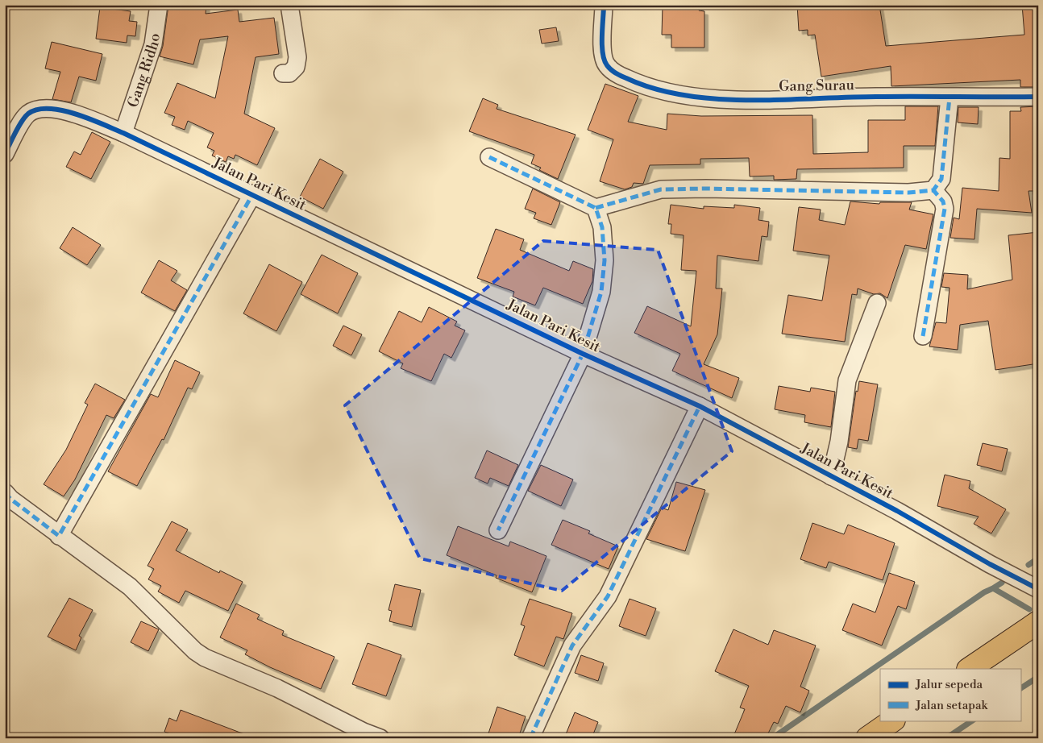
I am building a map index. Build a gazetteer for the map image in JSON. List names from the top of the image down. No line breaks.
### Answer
{"streets":{"street":["Gang Ridho","Gang Surau","Jalan Pari Kesit"]},"crossings":[["Gang Ridho","Jalan Pari Kesit"]],"legend":["Jalur sepeda","Jalan setapak"]}
